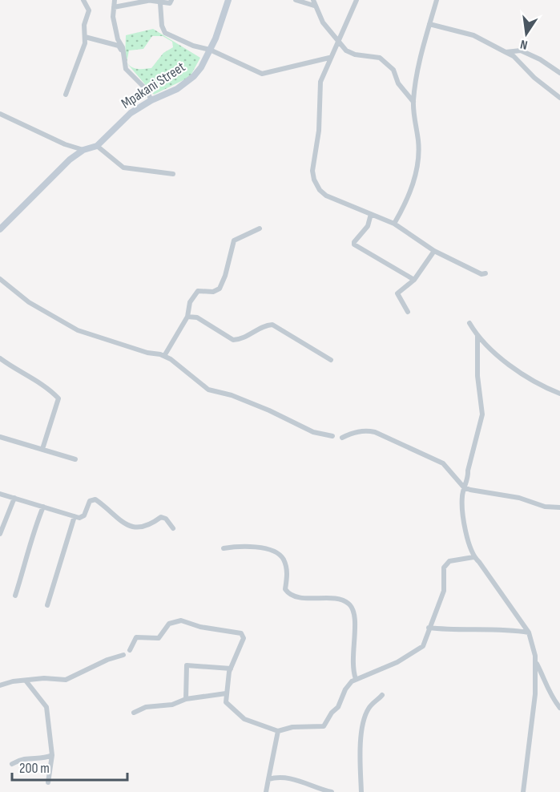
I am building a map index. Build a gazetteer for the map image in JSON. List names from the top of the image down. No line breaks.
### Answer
{"streets":{"street":["Mpakani Street"]},"scale_bar":"200 m","north":"bottom"}
